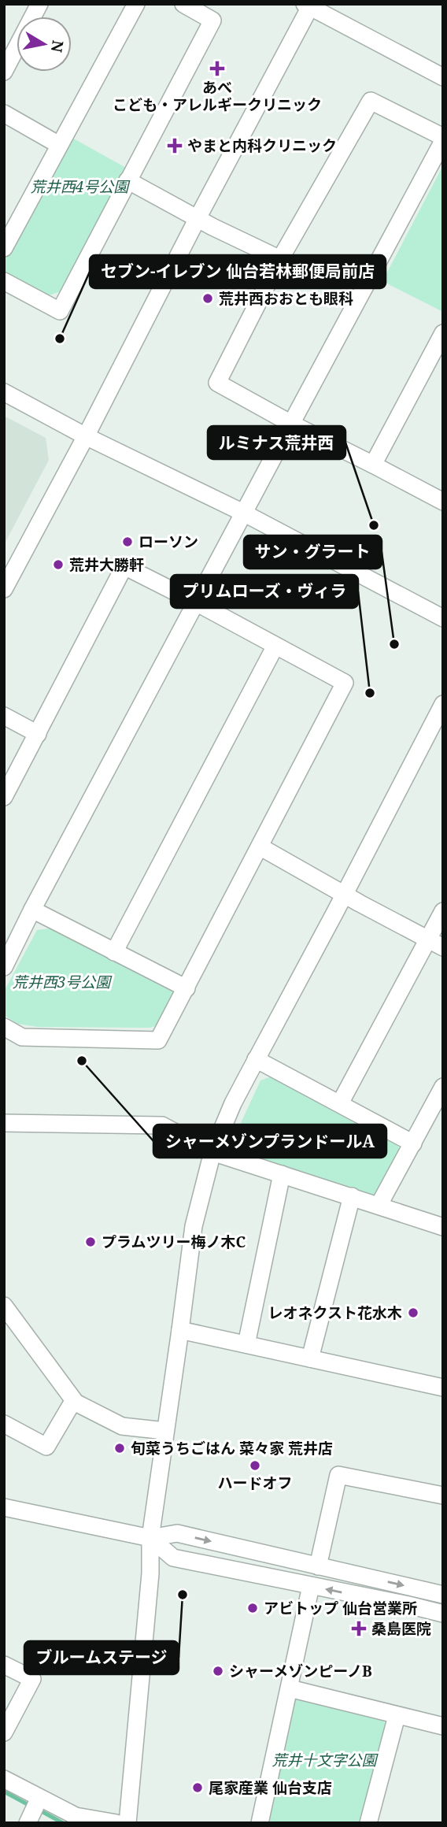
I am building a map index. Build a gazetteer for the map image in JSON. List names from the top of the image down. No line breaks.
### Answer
{"parks":["荒井西4号公園","荒井西3号公園","荒井十文字公園"],"places":{"health":["あべ こども・アレルギークリニック","やまと内科クリニック","桑島医院"],"other":["荒井西おおとも眼科","セブン-イレブン 仙台若林郵便局前店","ルミナス荒井西","ローソン","荒井大勝軒","サン・グラート","プリムローズ・ヴィラ","シャーメゾンプランドールA","プラムツリー梅ノ木C","レオネクスト花水木","旬菜うちごはん 菜々家 荒井店","ハードオフ","ブルームステージ","アビトップ 仙台営業所","シャーメゾンピーノB","尾家産業 仙台支店"]},"north":"right"}
